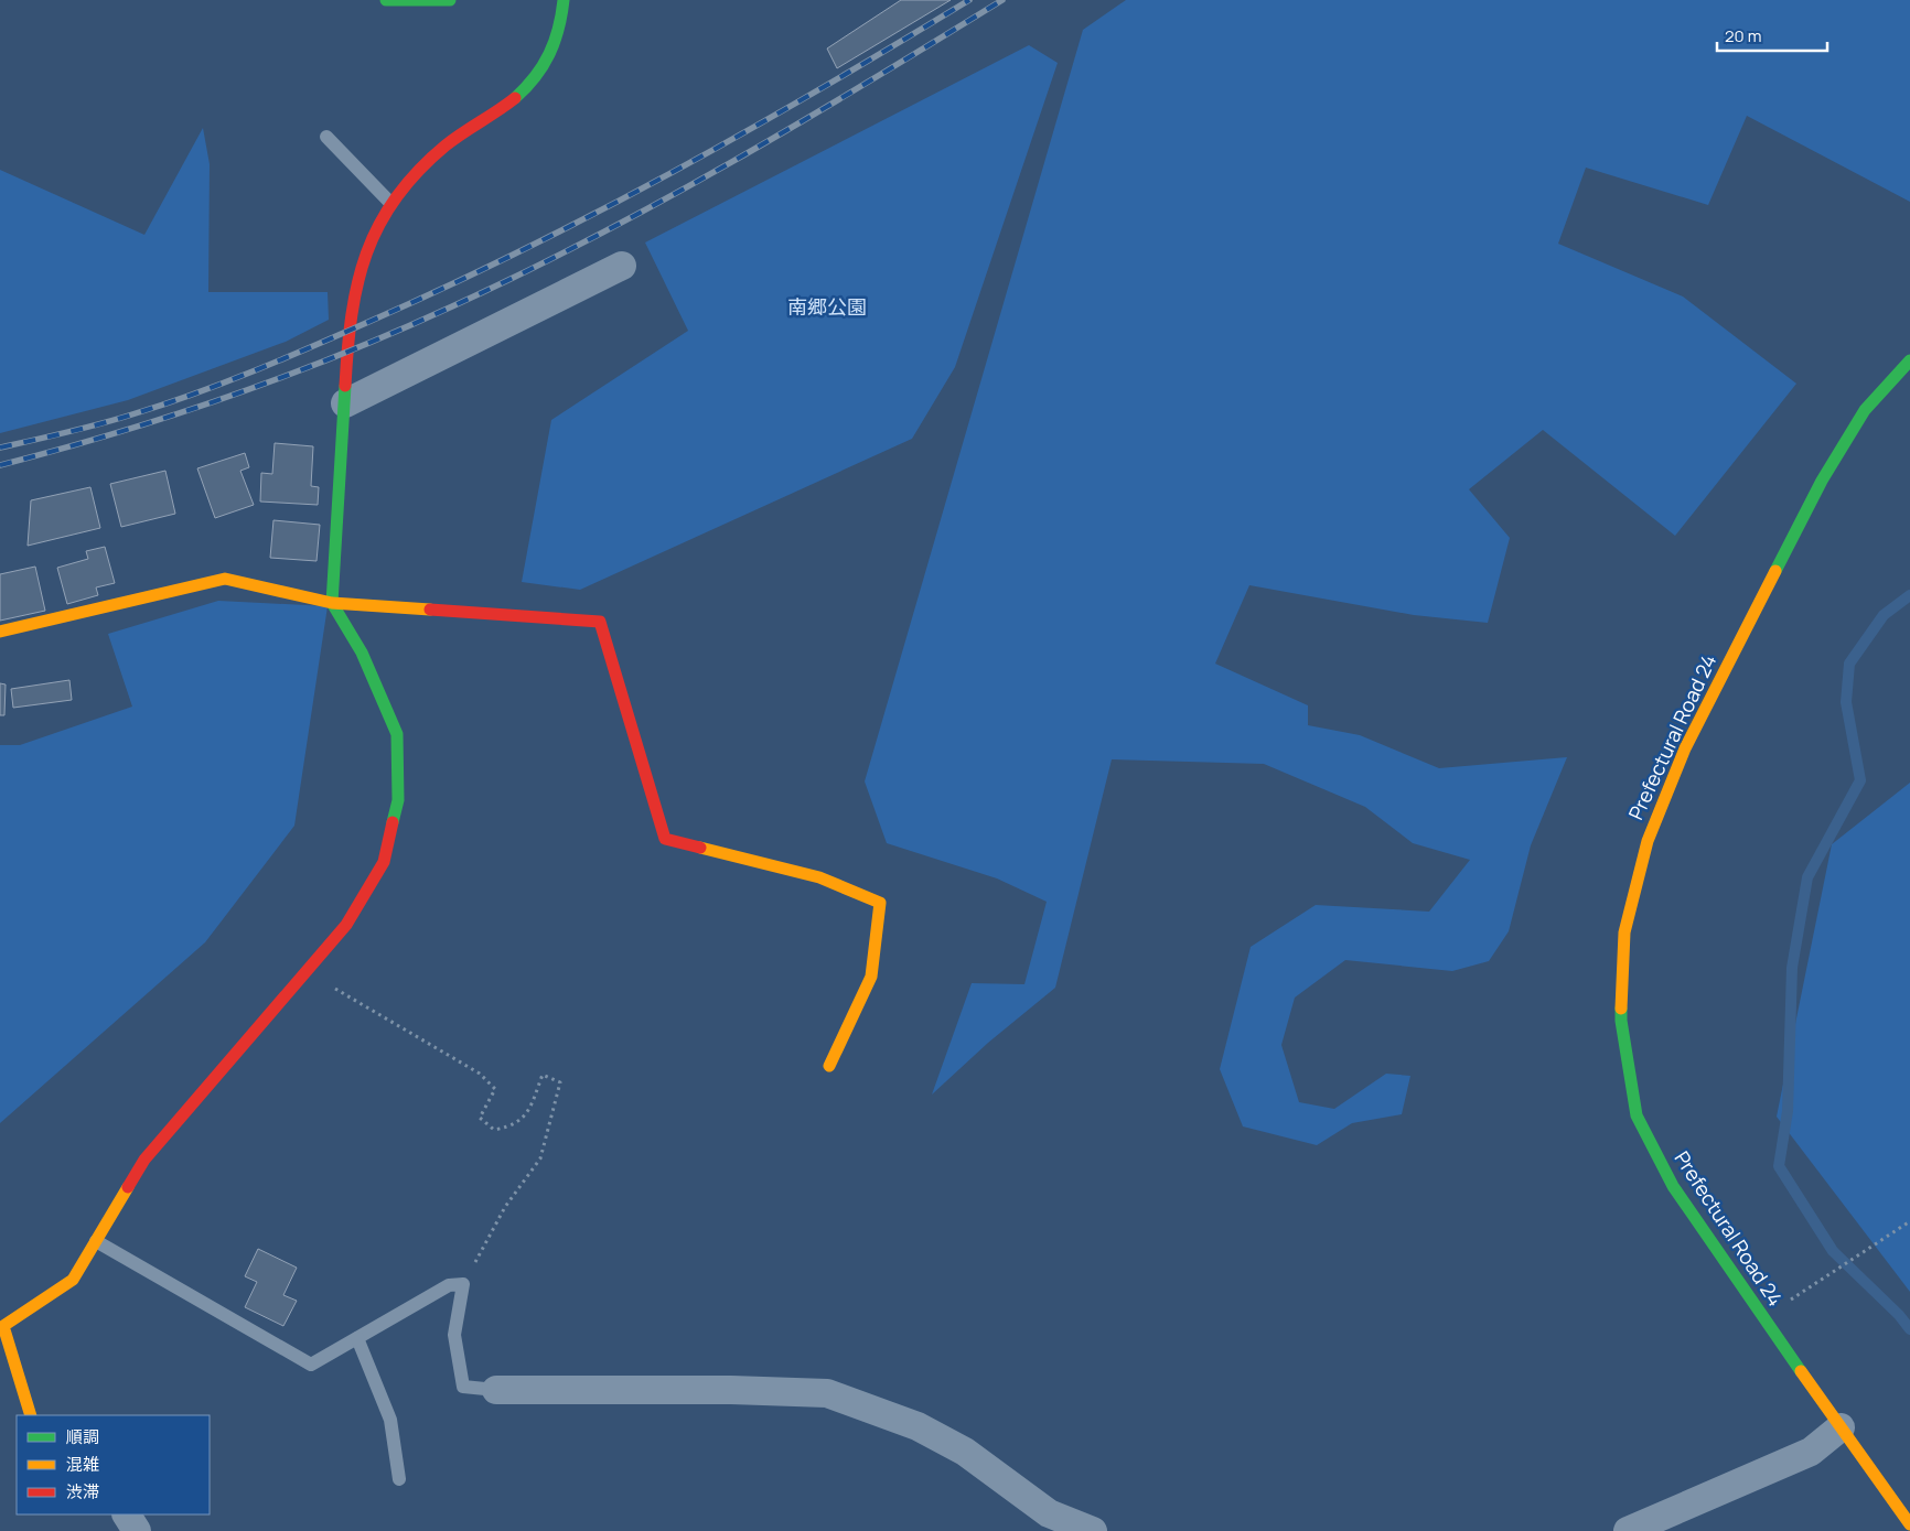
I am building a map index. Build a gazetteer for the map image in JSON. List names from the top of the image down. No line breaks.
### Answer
{"streets":{"main road":["Prefectural Road 24"]},"parks":["南郷公園"],"legend":["順調","混雑","渋滞"],"scale_bar":"20 m"}
